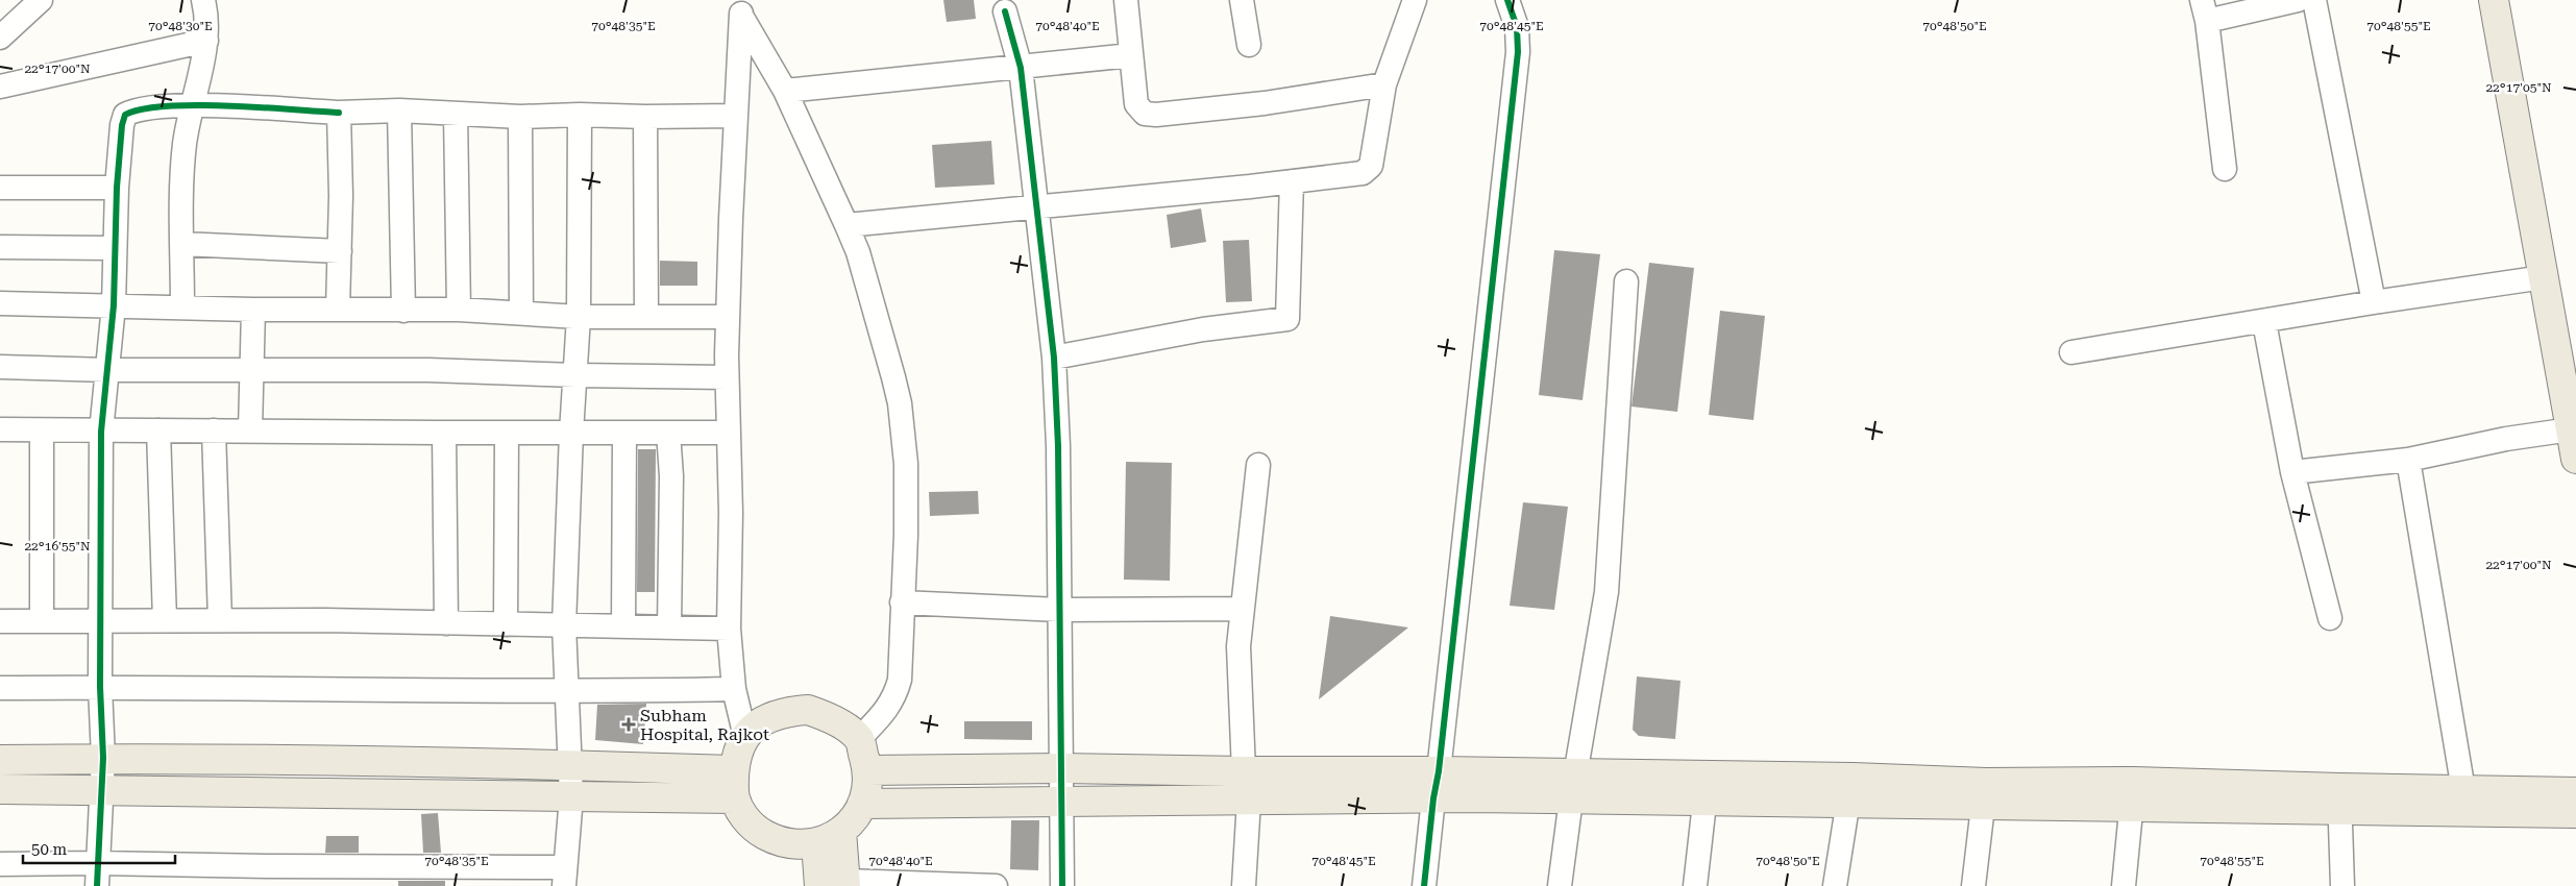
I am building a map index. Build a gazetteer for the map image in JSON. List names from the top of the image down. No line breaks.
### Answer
{"places":{"health":["Subham Hospital, Rajkot"]},"scale_bar":"50 m","coordinates":["70°48'30\"E","70°48'35\"E","70°48'40\"E","70°48'45\"E","70°48'50\"E","70°48'55\"E","22°17'00\"N","22°17'05\"N","22°16'55\"N"]}
